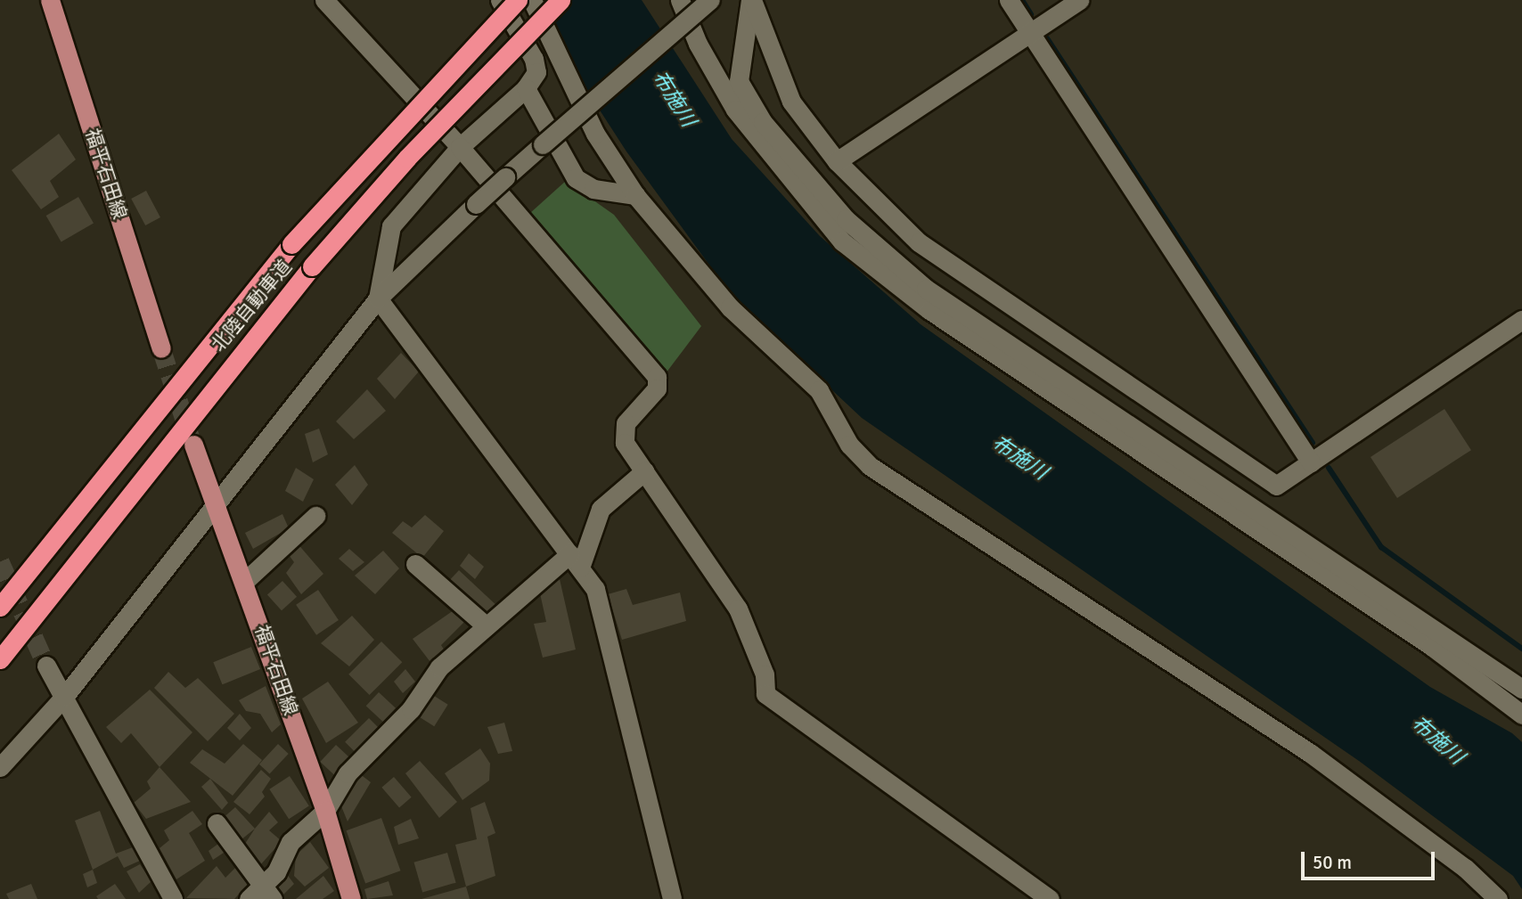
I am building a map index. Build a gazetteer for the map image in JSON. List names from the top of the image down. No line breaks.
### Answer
{"streets":{"highway":["北陸自動車道"],"main road":["福平石田線"]},"water":["布施川"],"scale_bar":"50 m"}
